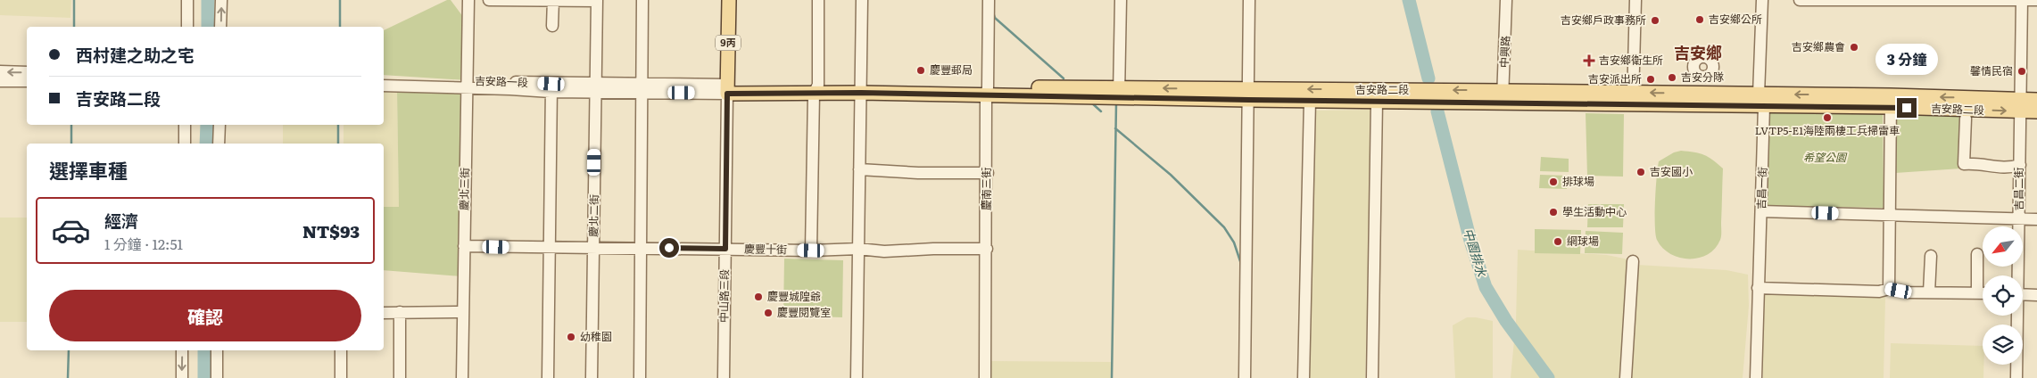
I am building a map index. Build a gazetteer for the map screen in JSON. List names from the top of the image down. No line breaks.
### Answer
{"streets":{"main road":["9丙","吉安路二段","中山路三段"],"street":["中興路","吉安路一段","吉昌一街","慶北三街","慶南三街","吉昌二街","慶北二街","慶豐十街"]},"crossings":[["中興路","吉安路二段"],["吉安路一段","吉安路二段"],["吉安路一段","慶北三街"],["吉安路一段","慶北二街"],["吉安路一段","中山路三段"],["吉安路二段","吉昌一街"],["吉安路二段","慶南三街"],["吉安路二段","吉昌二街"],["吉安路二段","中山路三段"],["慶北三街","慶豐十街"],["慶南三街","慶豐十街"],["慶北二街","慶豐十街"],["慶豐十街","中山路三段"]],"districts":["吉安鄉"],"water":["中園排水"],"parks":["希望公園"],"places":{"other":["吉安鄉公所","吉安鄉戶政事務所","吉安鄉農會","慶豐郵局","馨情民宿","吉安分隊","吉安派出所","LVTP5-E1海陸兩棲工兵掃雷車","吉安國小","排球場","學生活動中心","網球場","慶豐城隍爺","慶豐閱覽室","幼稚園"],"health":["吉安鄉衛生所"]},"north":"bottom left","page":{"banner":["西村建之助之宅","吉安路二段"],"bubble":"3 分鐘","heading":"選擇車種","list":[{"name":"經濟","note":"1 分鐘 · 12:51","value":"NT$93"}],"buttons":"確認"}}
